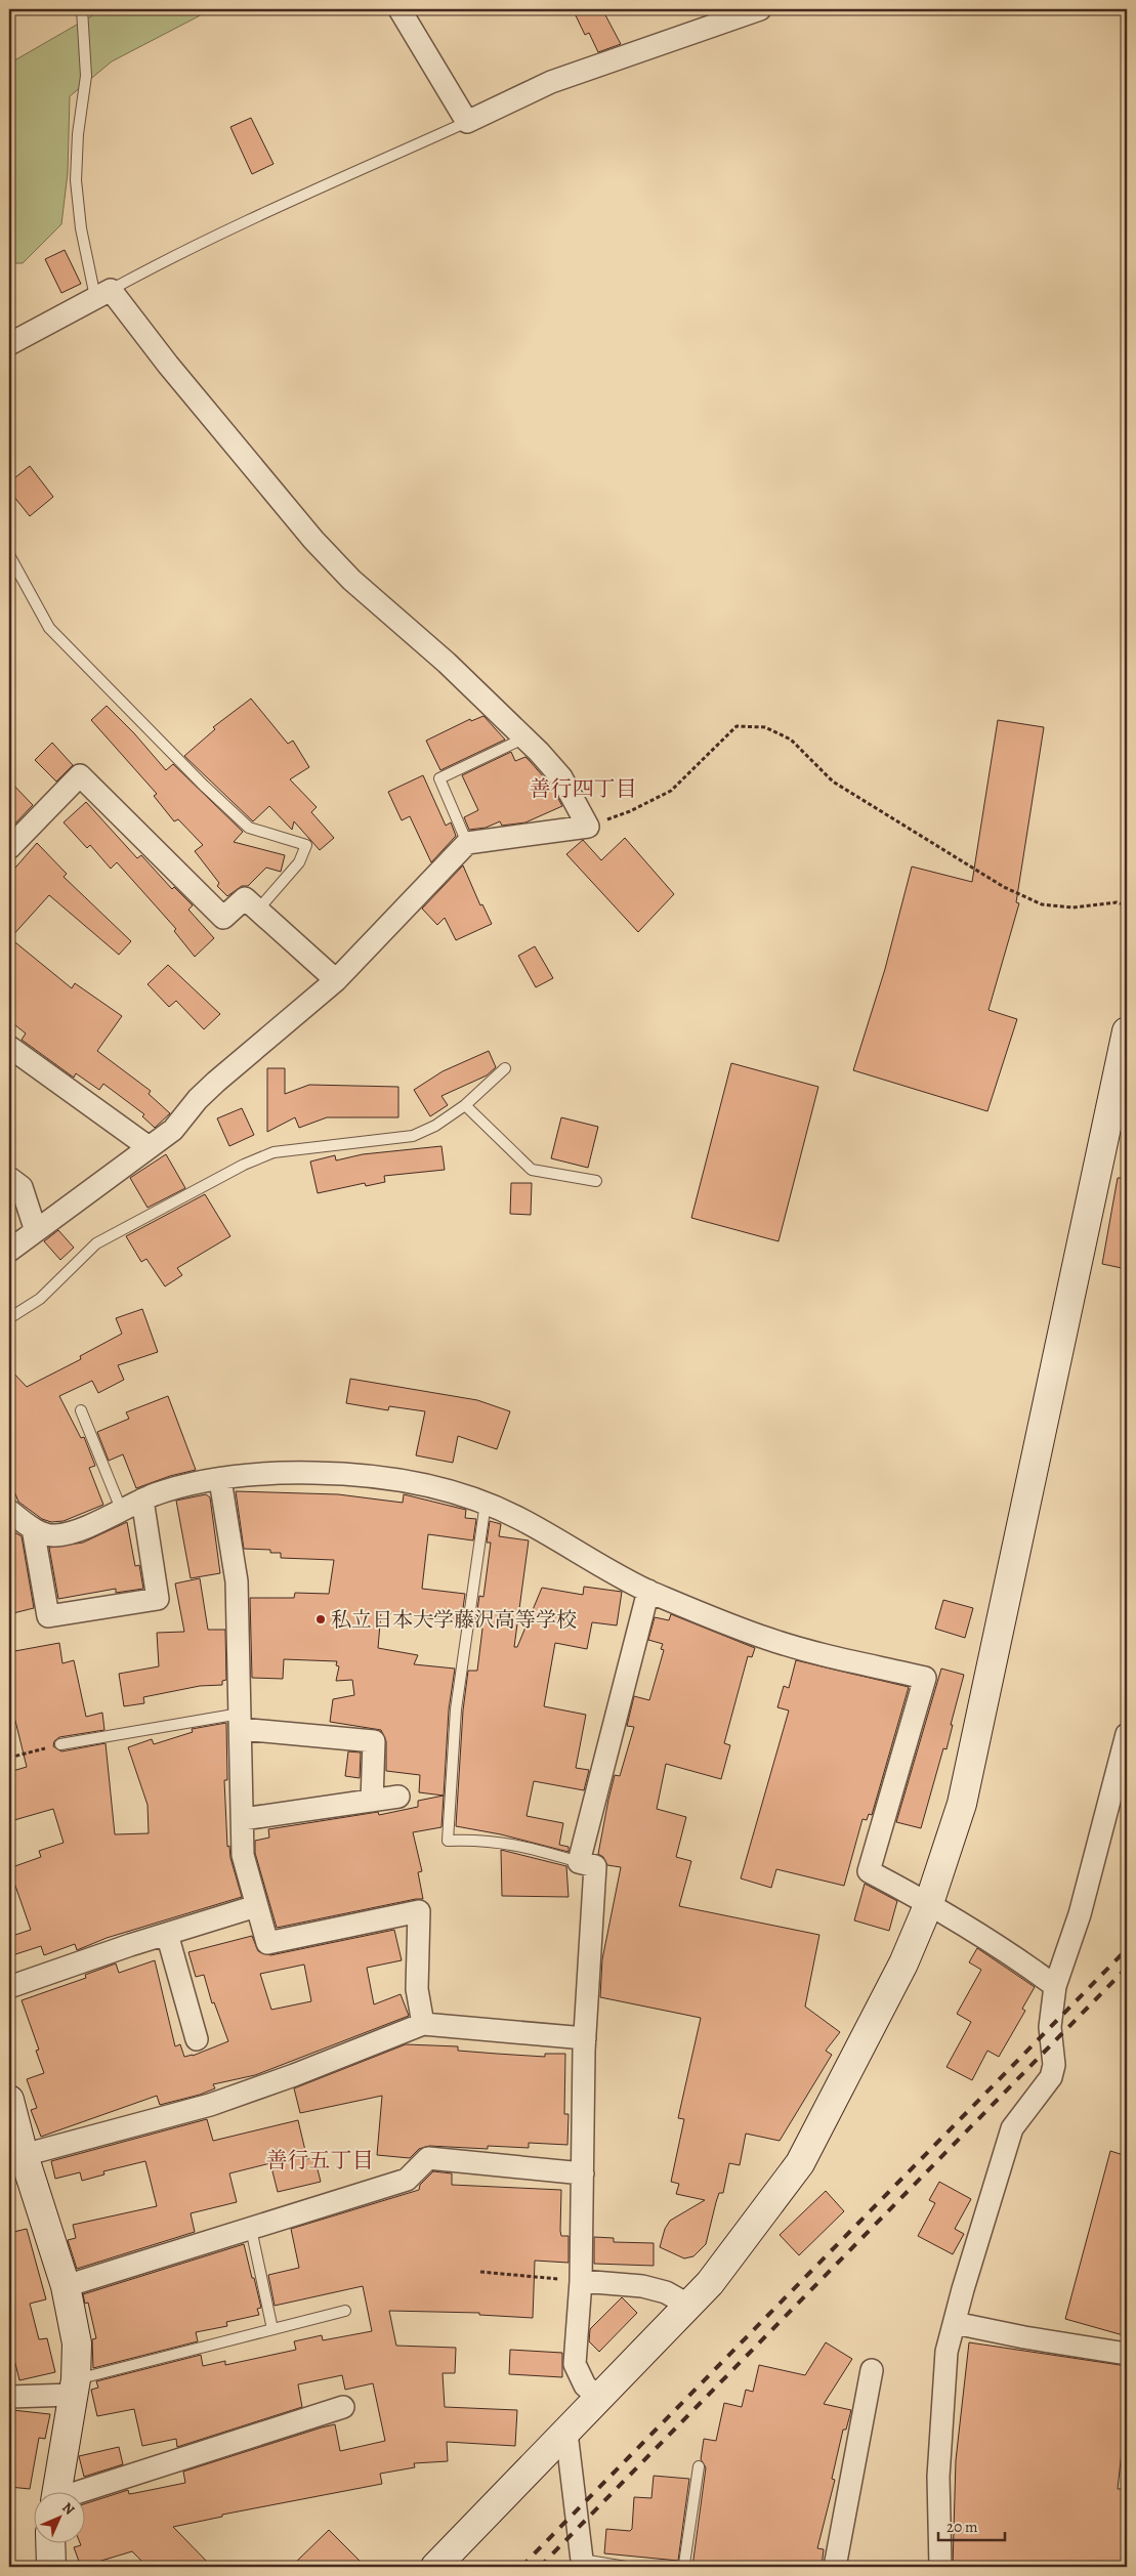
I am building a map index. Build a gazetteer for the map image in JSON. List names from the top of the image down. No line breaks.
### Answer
{"districts":["善行四丁目","善行五丁目"],"places":["私立日本大学藤沢高等学校"],"scale_bar":"20 m","north":"top right"}
